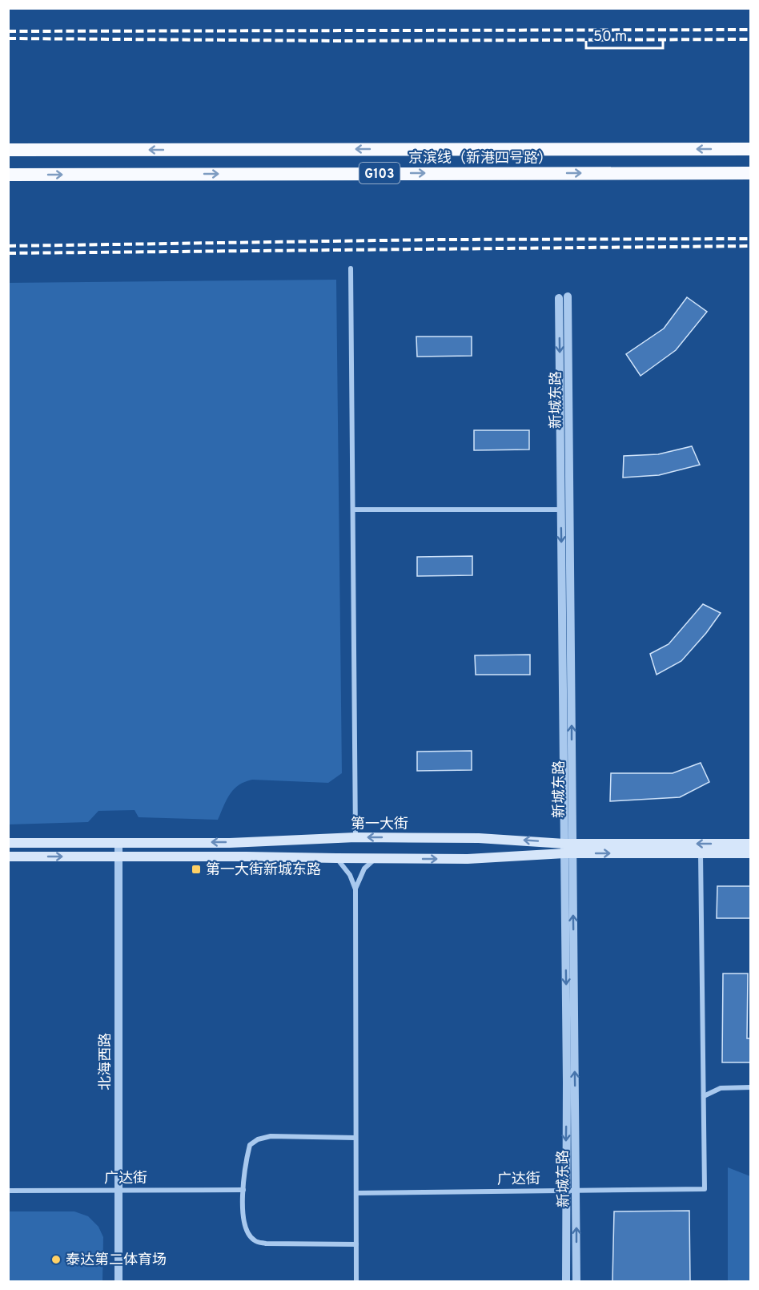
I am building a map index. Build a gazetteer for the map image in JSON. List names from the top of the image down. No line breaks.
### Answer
{"streets":{"highway":["京滨线（新港四号路）","G103"],"main road":["第一大街"],"street":["新城东路","北海西路","广达街"]},"crossings":[["新城东路","第一大街"],["新城东路","广达街"],["第一大街","北海西路"],["北海西路","广达街"]],"places":{"transit":["第一大街新城东路"],"other":["泰达第二体育场"]},"scale_bar":"50 m"}
